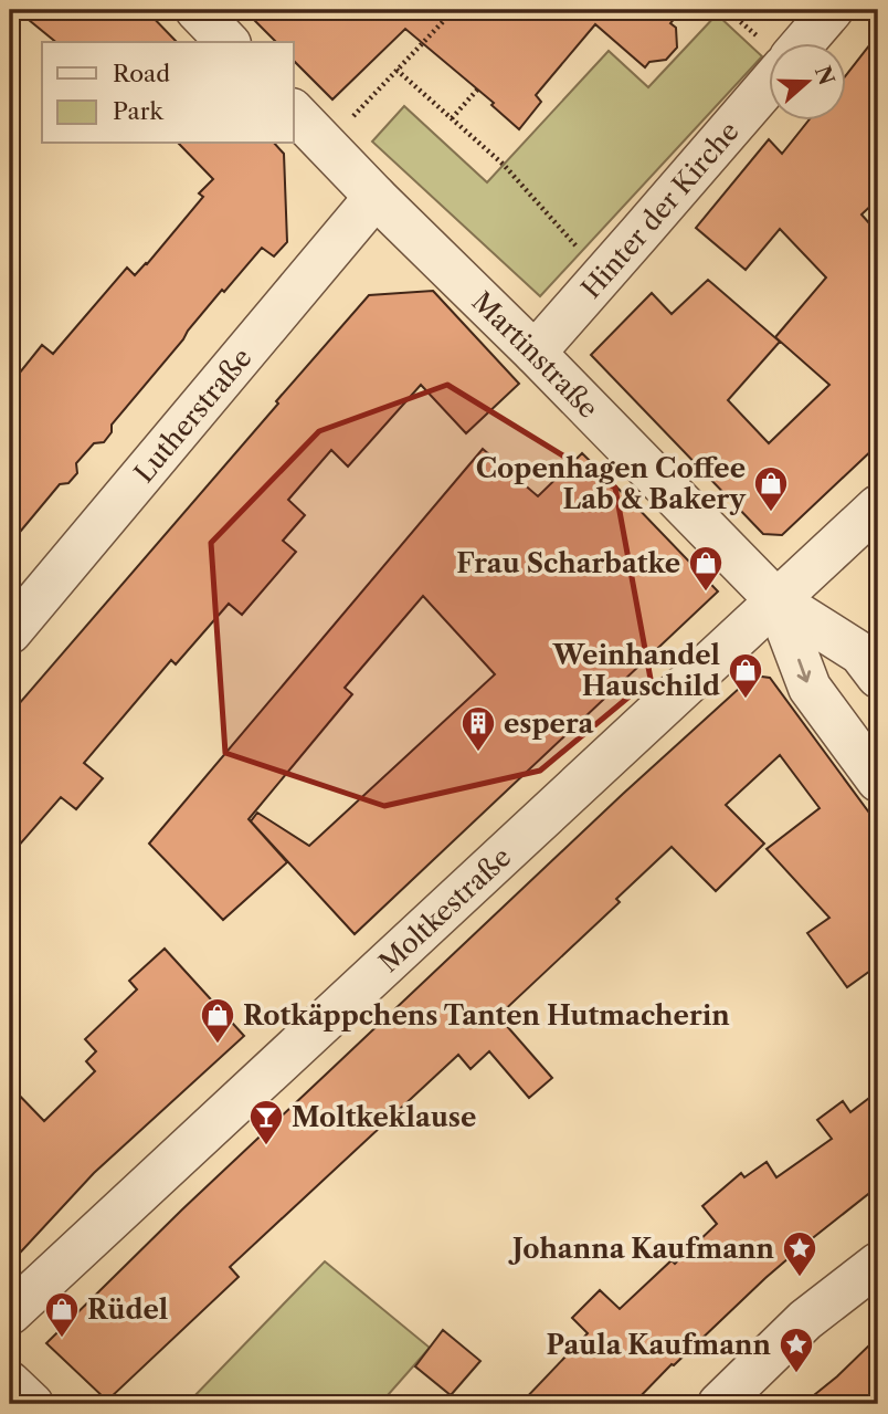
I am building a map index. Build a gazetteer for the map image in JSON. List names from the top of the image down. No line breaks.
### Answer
{"streets":{"street":["Hinter der Kirche","Martinstraße","Lutherstraße","Moltkestraße"]},"crossings":[["Hinter der Kirche","Martinstraße"],["Martinstraße","Lutherstraße"],["Martinstraße","Moltkestraße"]],"places":{"shop":["Copenhagen Coffee Lab & Bakery","Frau Scharbatke","Weinhandel Hauschild","Rotkäppchens Tanten Hutmacherin","Rüdel"],"building":["espera"],"bar":["Moltkeklause"],"place":["Johanna Kaufmann","Paula Kaufmann"]},"legend":["Road","Park"],"north":"right"}
